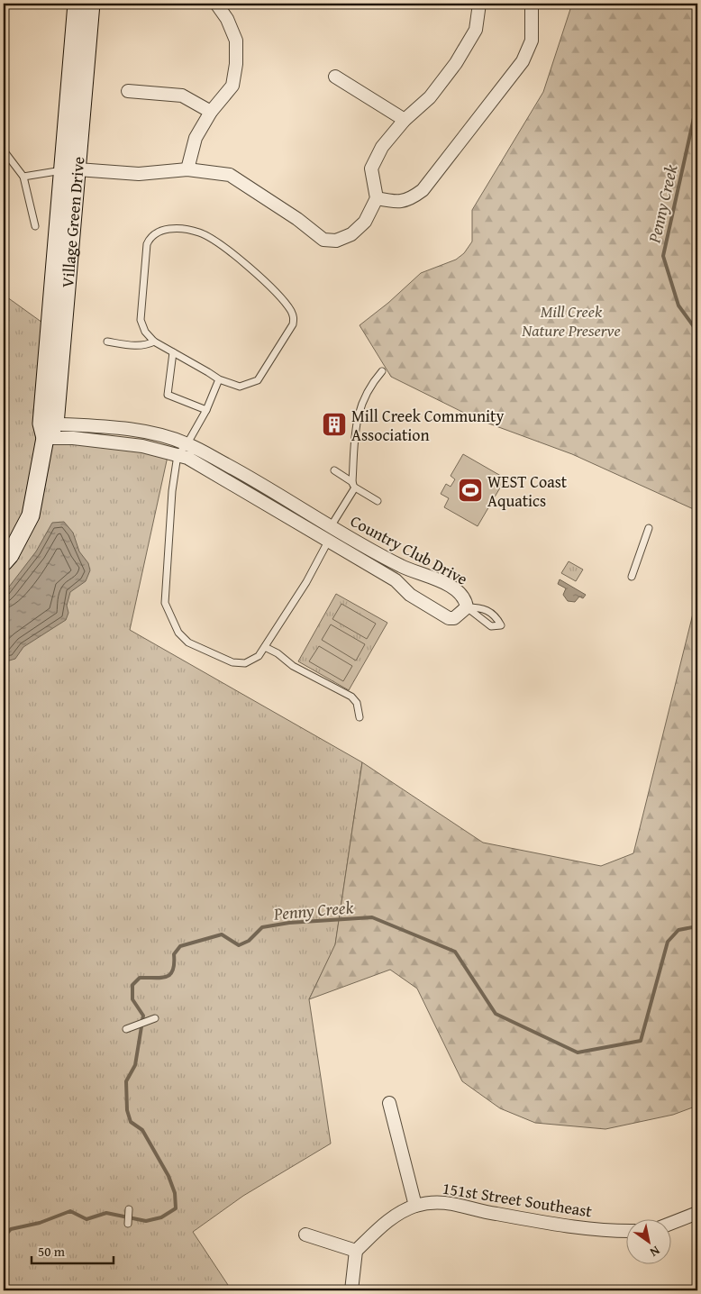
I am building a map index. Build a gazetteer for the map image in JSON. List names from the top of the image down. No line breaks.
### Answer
{"streets":{"street":["Village Green Drive","Country Club Drive","151st Street Southeast"]},"crossings":[["Village Green Drive","Country Club Drive"]],"water":["Penny Creek"],"parks":["Mill Creek Nature Preserve"],"places":{"building":["Mill Creek Community Association"],"sports":["WEST Coast Aquatics"]},"scale_bar":"50 m","north":"bottom right"}
